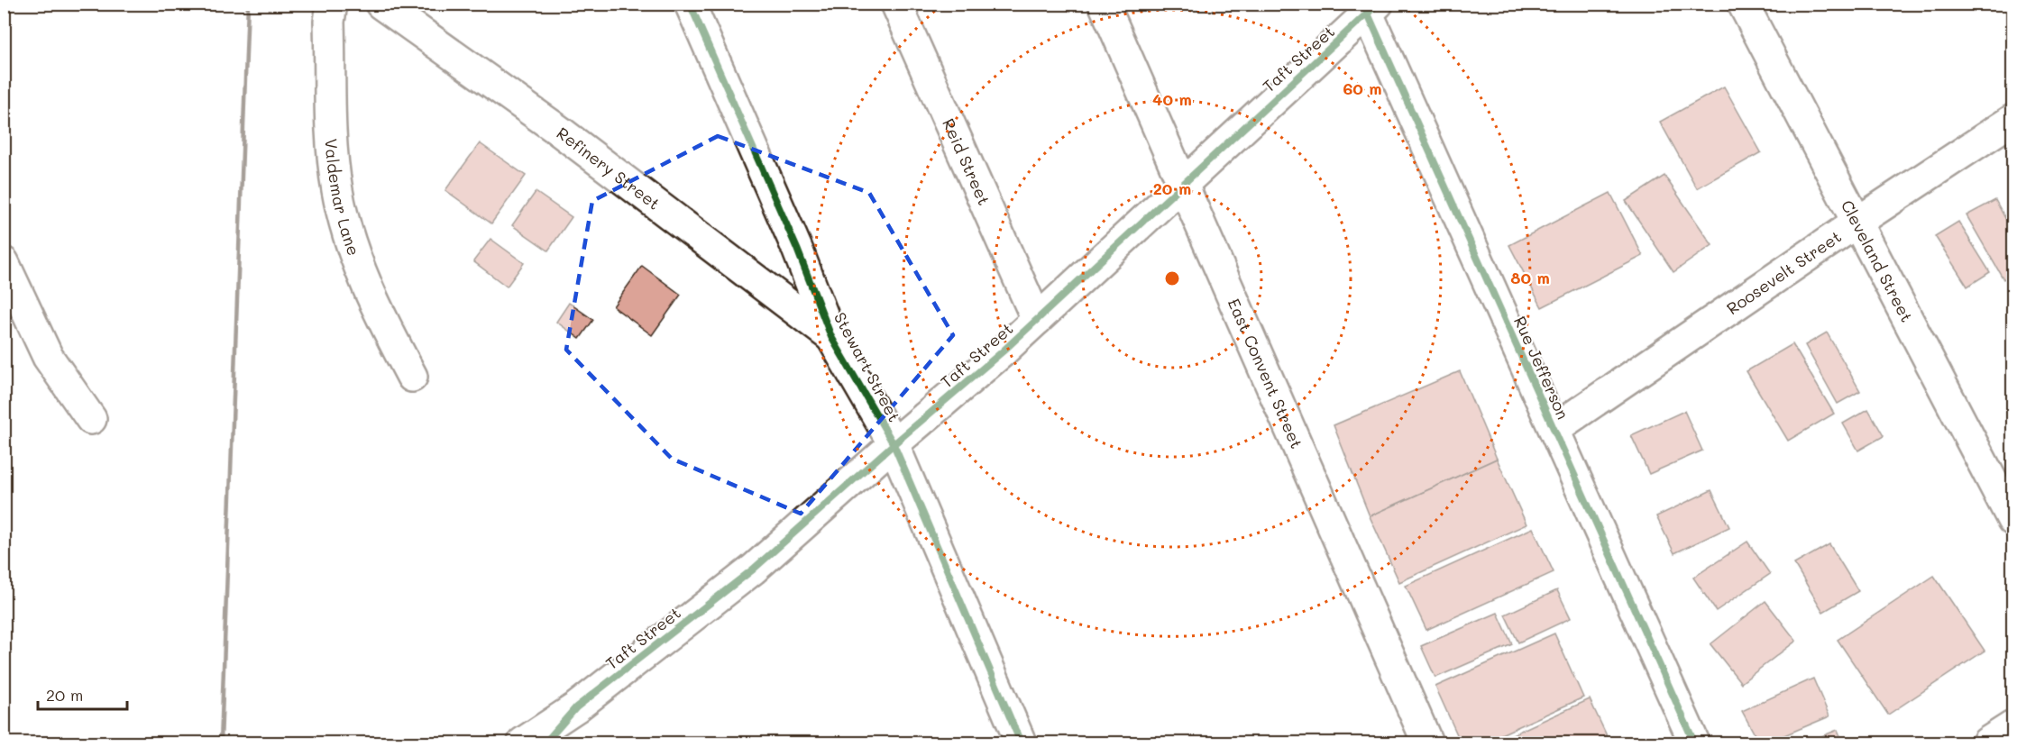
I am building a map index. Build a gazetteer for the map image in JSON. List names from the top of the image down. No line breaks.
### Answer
{"streets":{"street":["Taft Street","Reid Street","Refinery Street","Valdemar Lane","Cleveland Street","Roosevelt Street","Stewart Street","Rue Jefferson","East Convent Street"]},"crossings":[["Taft Street","Reid Street"],["Taft Street","Stewart Street"],["Taft Street","Rue Jefferson"],["Taft Street","East Convent Street"],["Refinery Street","Stewart Street"],["Cleveland Street","Roosevelt Street"],["Roosevelt Street","Rue Jefferson"]],"scale_bar":"20 m","rings":["60 m","40 m","20 m","80 m"]}
